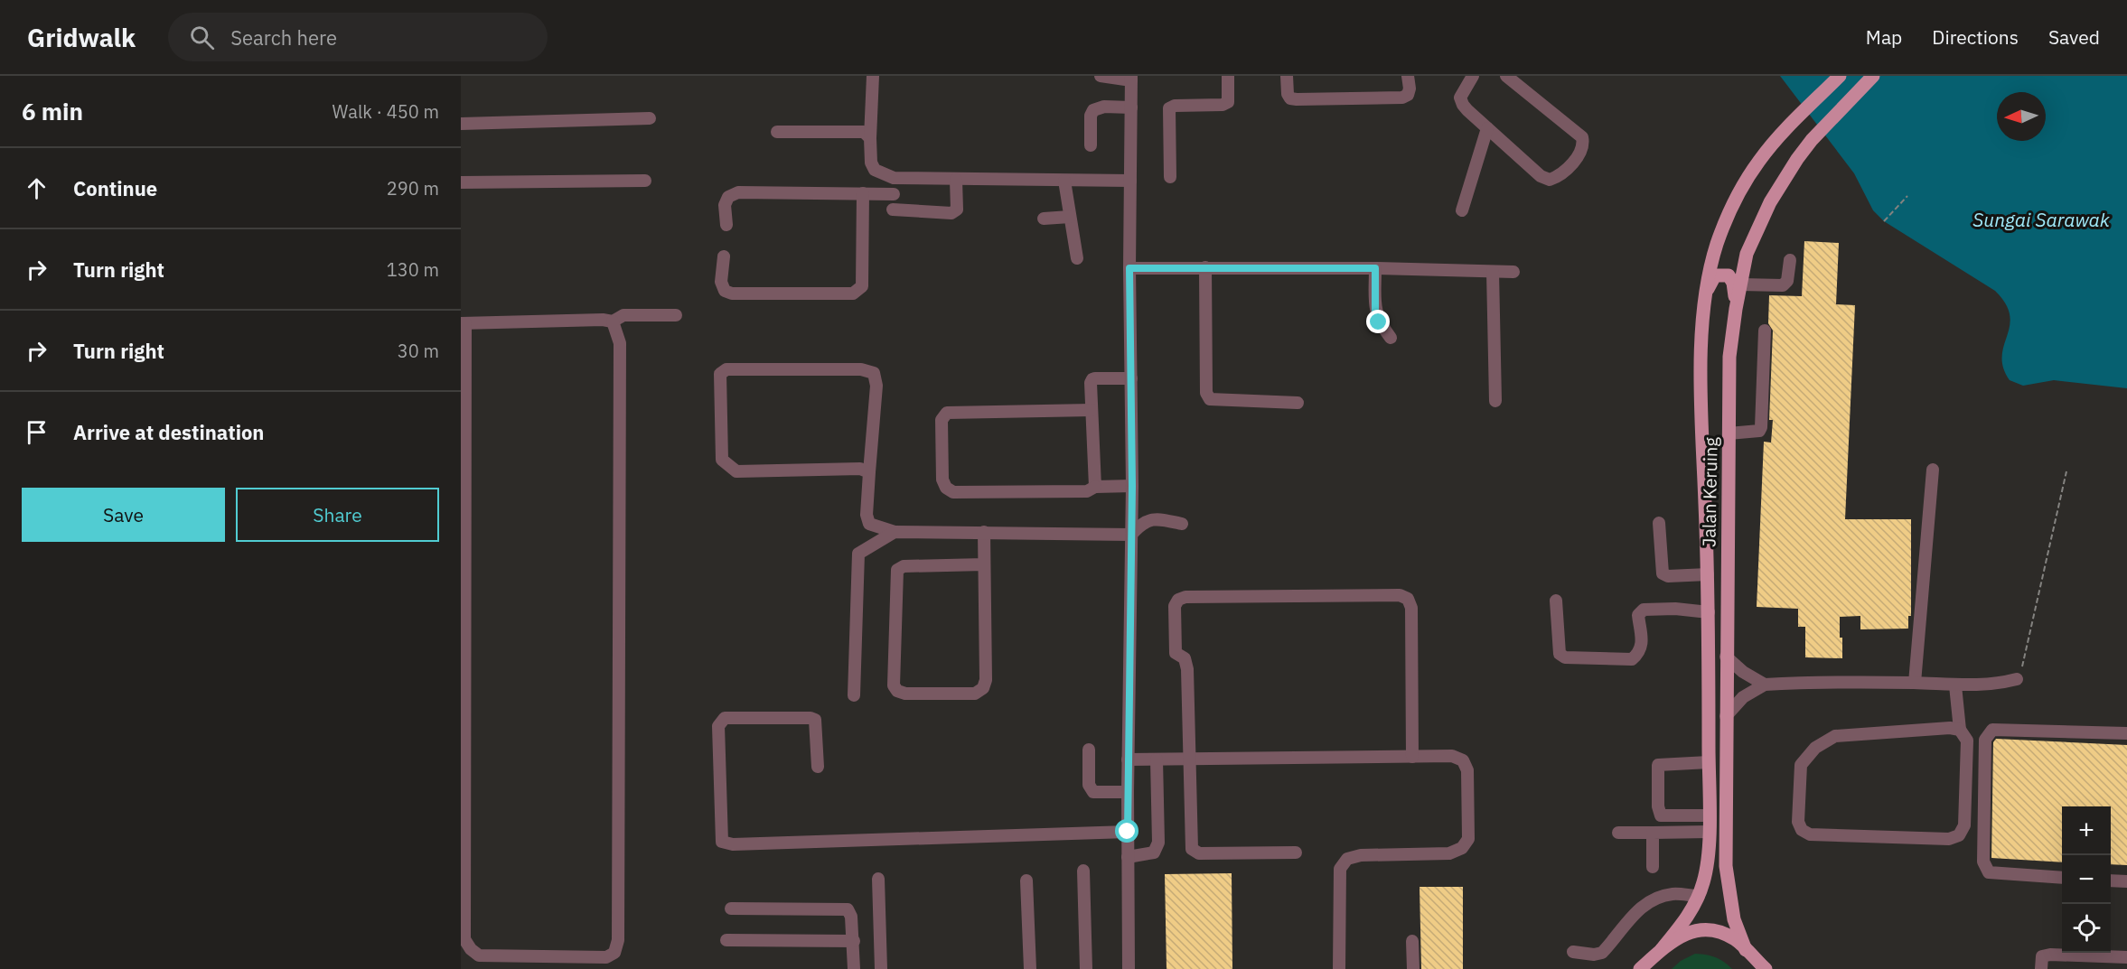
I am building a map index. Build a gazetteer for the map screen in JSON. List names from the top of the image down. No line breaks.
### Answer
{"streets":{"main road":["Jalan Keruing"]},"water":["Sungai Sarawak"],"north":"left","page":{"header":"Gridwalk","search":"Search here","nav":["Map","Directions","Saved"],"heading":["6 min","Walk · 450 m"],"list":[["Continue","290 m"],["Turn right","130 m"],["Turn right","30 m"],"Arrive at destination"],"buttons":["Save","Share"],"map_buttons":["+","−"]}}
